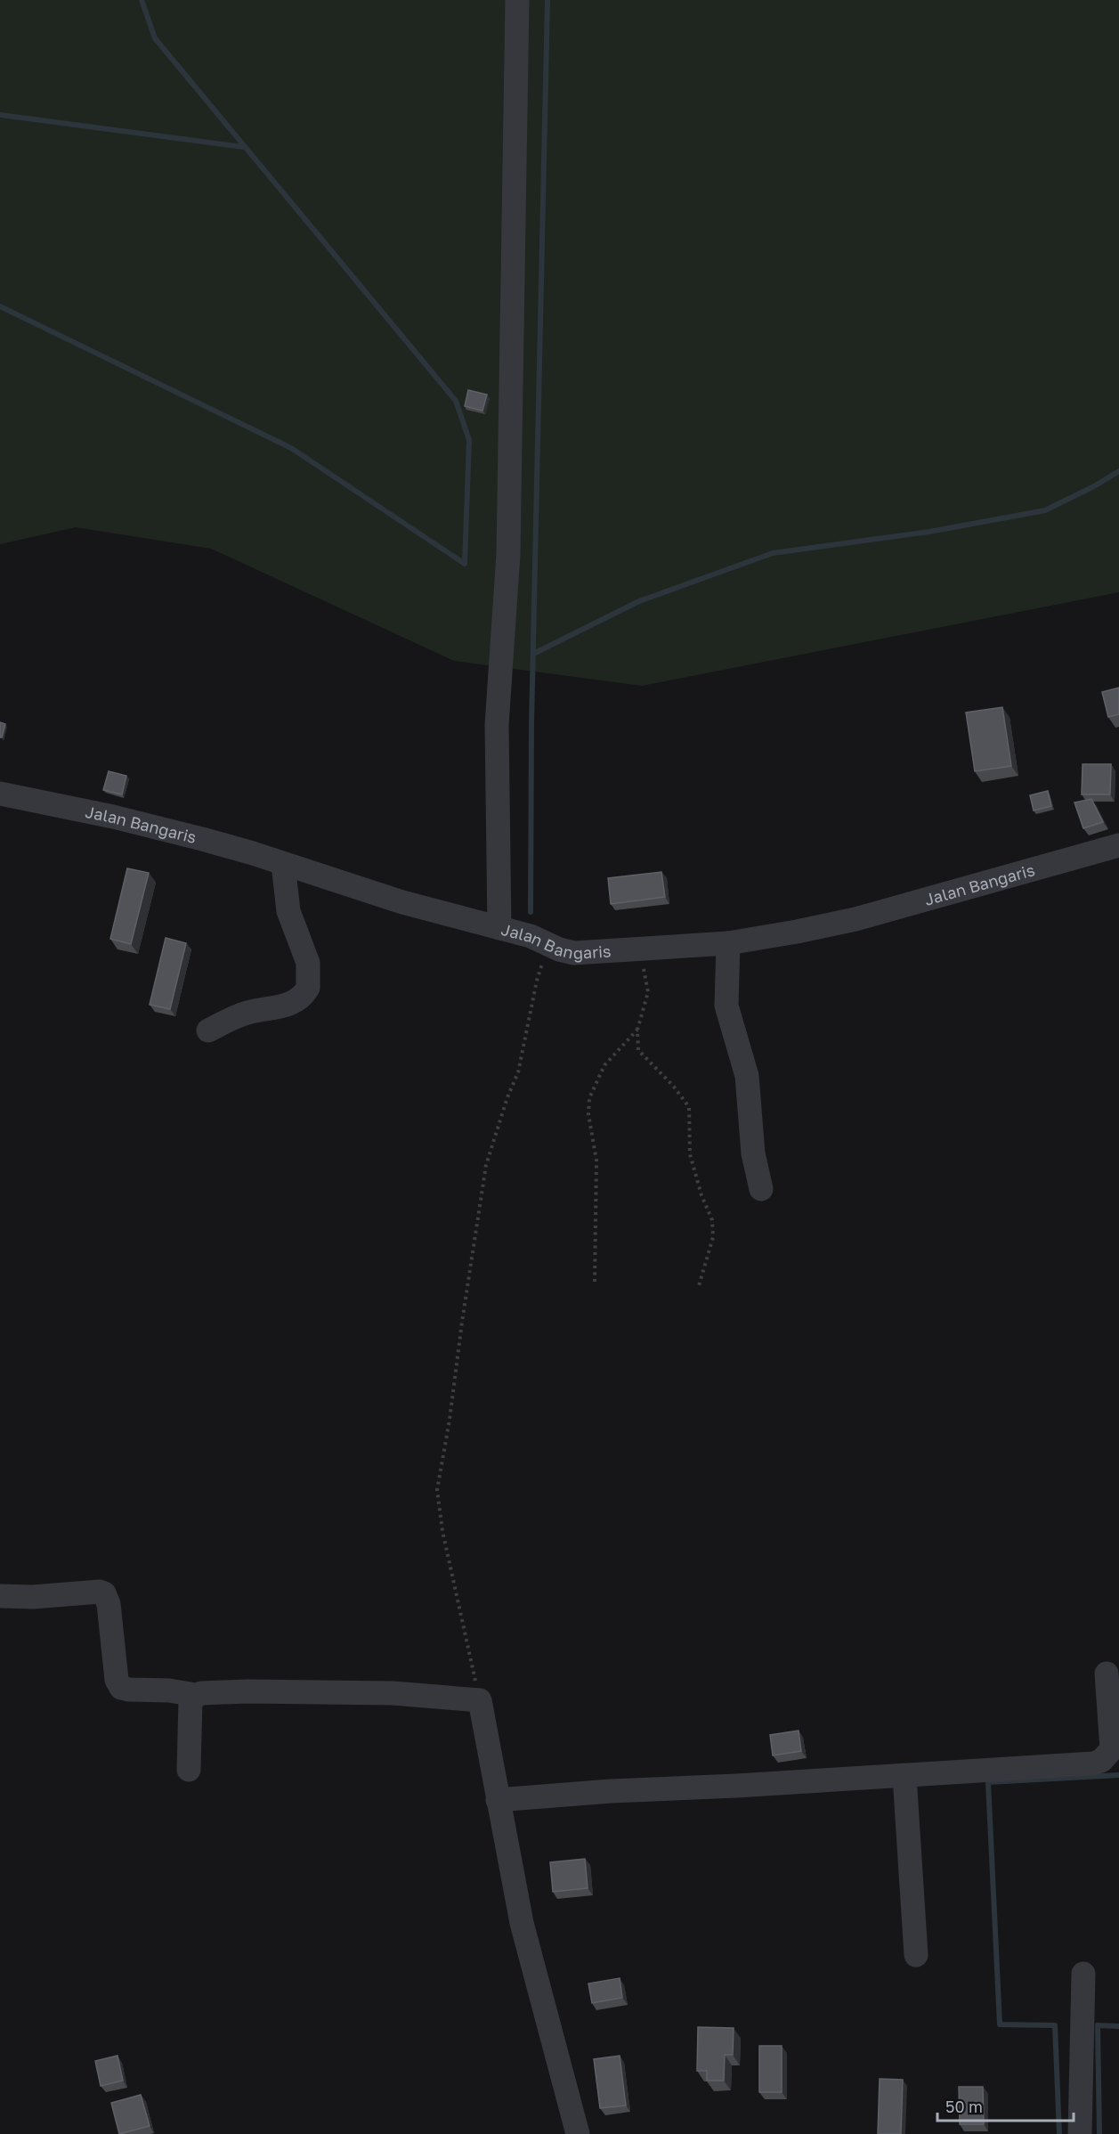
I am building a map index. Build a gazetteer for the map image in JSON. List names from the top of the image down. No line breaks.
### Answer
{"streets":{"street":["Jalan Bangaris"]},"scale_bar":"50 m"}
